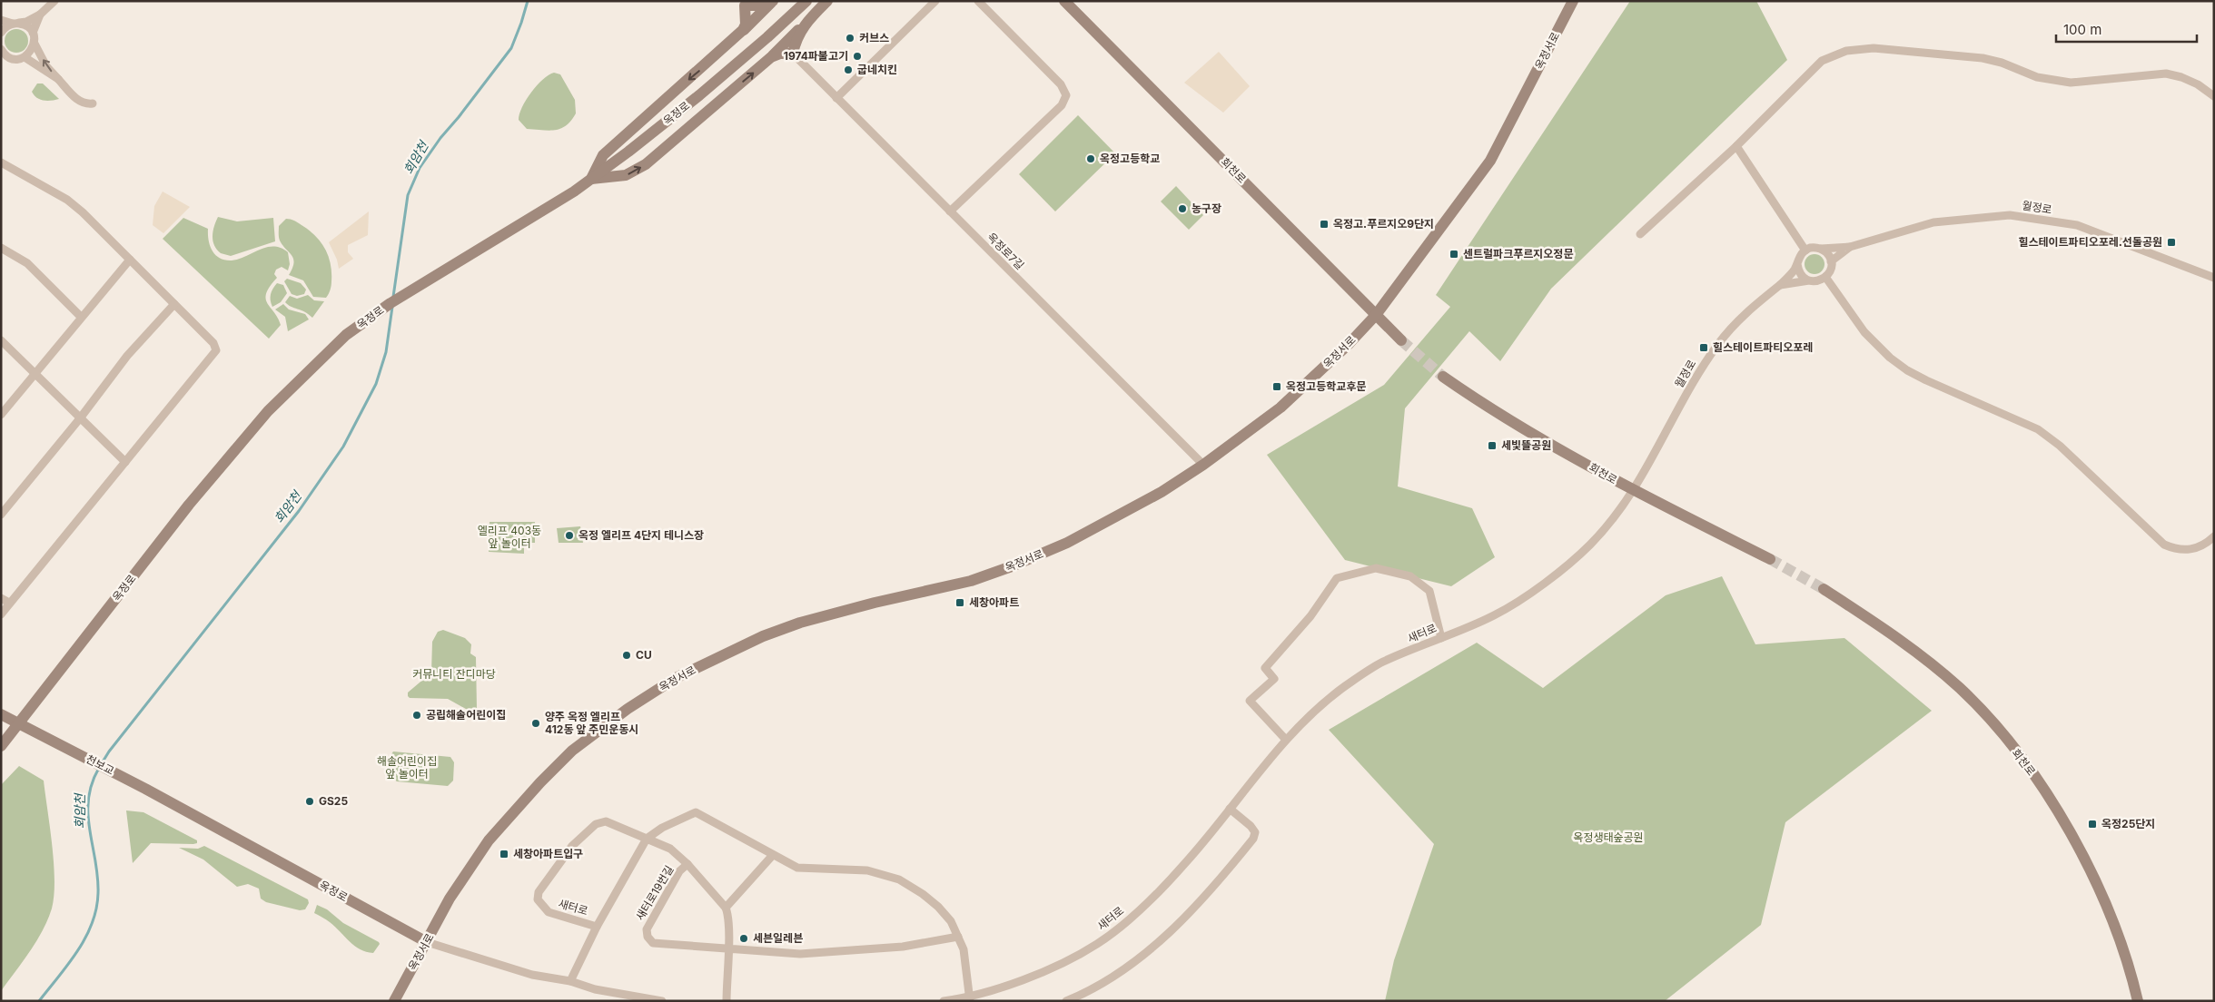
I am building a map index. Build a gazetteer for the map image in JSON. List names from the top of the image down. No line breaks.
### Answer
{"streets":{"main road":["옥정서로","옥정로","회천로","천보교"],"street":["월정로","옥정로7길","새터로","새터로19번길"]},"crossings":[["옥정서로","옥정로"],["옥정서로","회천로"],["옥정서로","옥정로7길"],["옥정로","천보교"],["회천로","월정로"],["회천로","새터로"],["월정로","새터로"],["새터로","새터로19번길"]],"water":["회암천"],"parks":["엘리프 403동 앞 놀이터","커뮤니티 잔디마당","해솔어린이집 앞 놀이터","옥정생태숲공원"],"places":{"other":["커브스","1974파불고기","굽네치킨","옥정고등학교","농구장","옥정 엘리프 4단지 테니스장","CU","공립해솔어린이집","양주 옥정 엘리프 412동 앞 주민운동시","GS25","세븐일레븐"],"transit":["옥정고.푸르지오9단지","힐스테이트파티오포레.선돌공원","센트럴파크푸르지오정문","힐스테이트파티오포레","옥정고등학교후문","세빛뜰공원","세창아파트","옥정25단지","세창아파트입구"]},"scale_bar":"100 m"}
